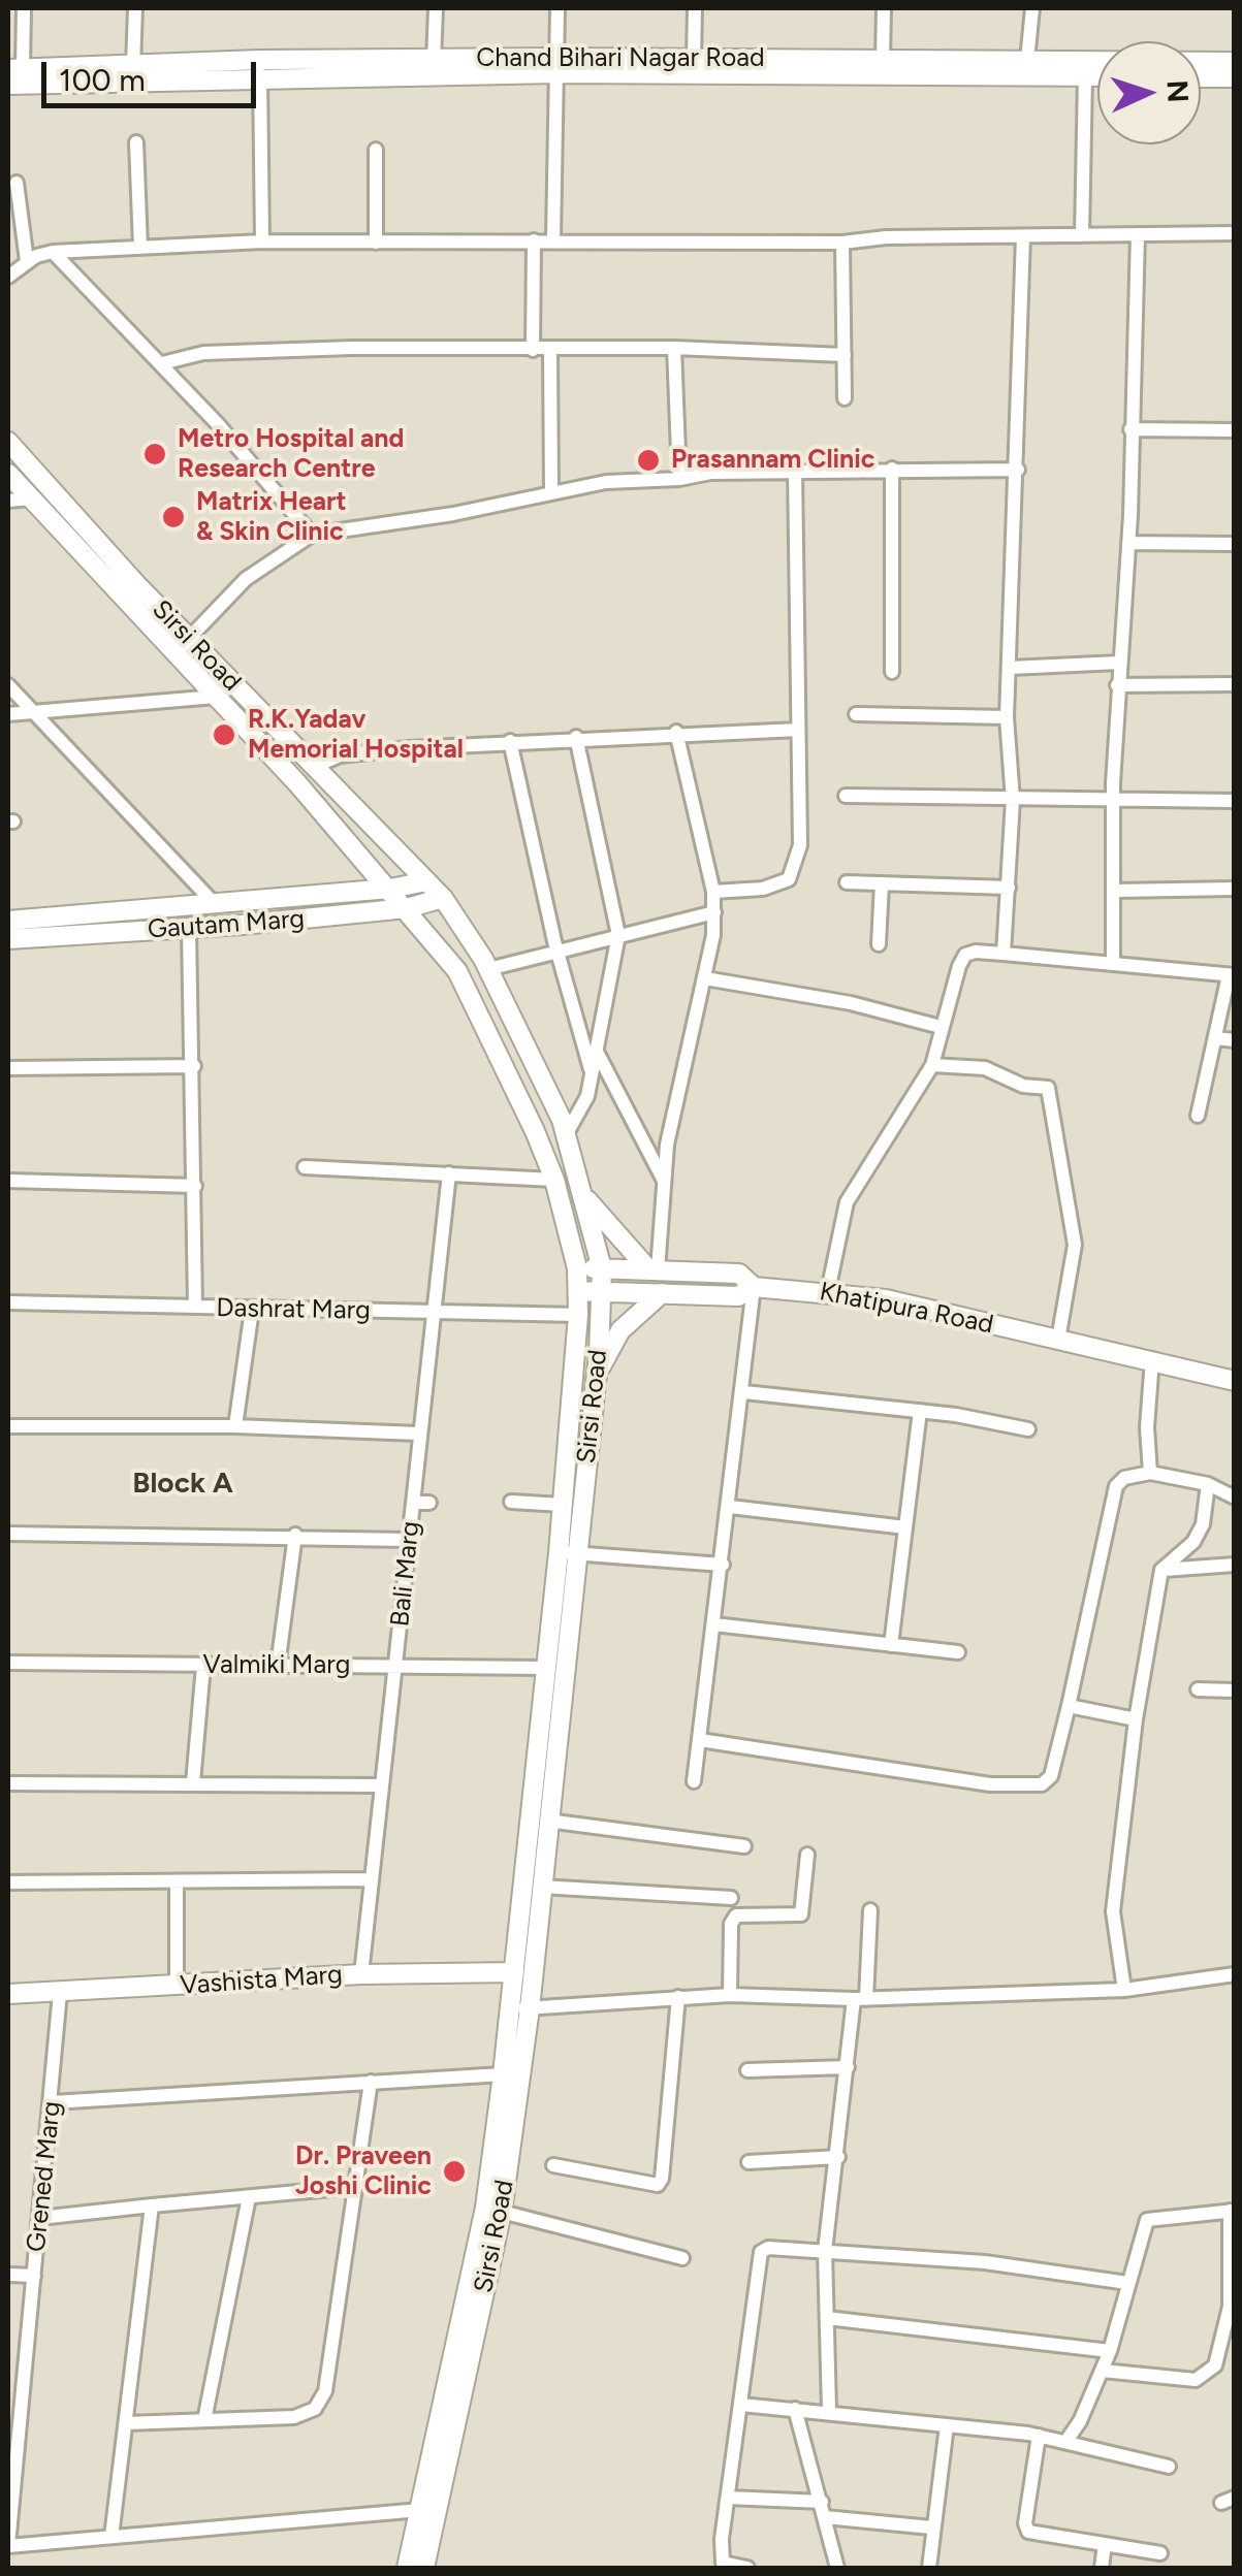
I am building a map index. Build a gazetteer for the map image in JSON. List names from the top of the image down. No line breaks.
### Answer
{"streets":{"street":["Chand Bihari Nagar Road","Sirsi Road","Gautam Marg","Khatipura Road","Dashrat Marg","Bali Marg","Valmiki Marg","Vashista Marg","Grened Marg"]},"crossings":[["Sirsi Road","Gautam Marg"],["Sirsi Road","Khatipura Road"],["Sirsi Road","Dashrat Marg"],["Sirsi Road","Valmiki Marg"],["Sirsi Road","Vashista Marg"],["Sirsi Road","Grened Marg"],["Dashrat Marg","Bali Marg"],["Bali Marg","Valmiki Marg"],["Bali Marg","Vashista Marg"],["Vashista Marg","Grened Marg"]],"districts":["Block A"],"places":["Metro Hospital and Research Centre","Prasannam Clinic","Matrix Heart & Skin Clinic","R.K.Yadav Memorial Hospital","Dr. Praveen Joshi Clinic"],"scale_bar":"100 m","north":"right"}
